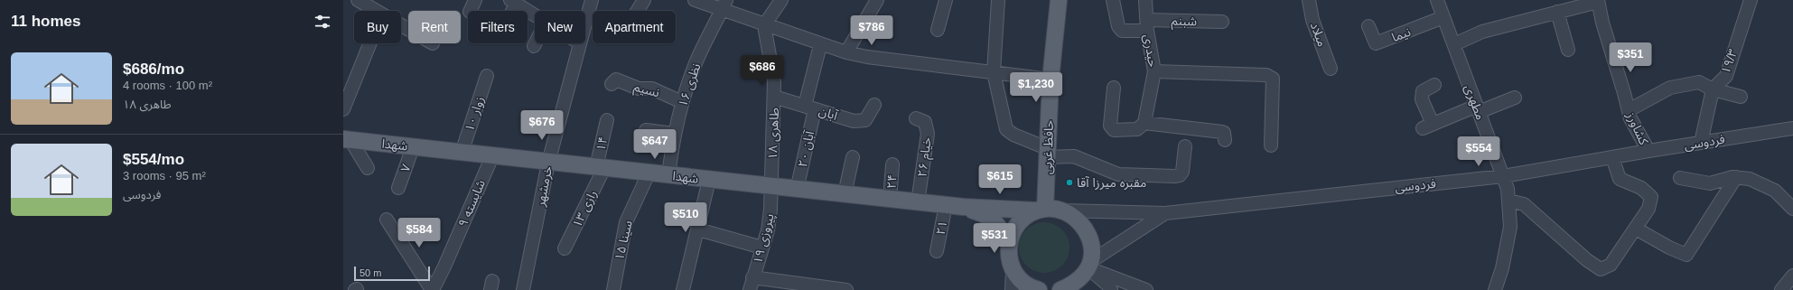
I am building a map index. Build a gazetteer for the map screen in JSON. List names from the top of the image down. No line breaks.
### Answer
{"streets":{"main road":["شهدا","حافظ غربی"],"street":["شبنم","میلاد","نیما","حیدری","۱۹/۳","نظری ۱۶","نسیم","مطهری","آبان","زوار ۱۰","کشاورز","طاهری ۱۸","فردوسی","۱۴","آبان ۲۰","خیام ۲۶","۷","۲۴","خرمشهر","شایسته ۹","رازی ۱۳","۲۱","پیروزی ۱۹","سینا ۱۵"]},"crossings":[["شبنم","حیدری"],["نیما","مطهری"],["نظری ۱۶","نسیم"],["نظری ۱۶","شهدا"],["مطهری","کشاورز"],["مطهری","فردوسی"],["آبان","طاهری ۱۸"],["آبان","آبان ۲۰"],["زوار ۱۰","شهدا"],["کشاورز","فردوسی"],["طاهری ۱۸","شهدا"],["طاهری ۱۸","پیروزی ۱۹"],["۱۴","شهدا"],["۱۴","رازی ۱۳"],["شهدا","آبان ۲۰"],["شهدا","خیام ۲۶"],["شهدا","۷"],["شهدا","۲۴"],["شهدا","خرمشهر"],["شهدا","شایسته ۹"],["شهدا","رازی ۱۳"],["شهدا","۲۱"],["شهدا","پیروزی ۱۹"],["شهدا","سینا ۱۵"]],"places":["مقبره میرزا آقا"],"scale_bar":"50 m","page":{"heading":"11 homes","chip":["Buy","Rent","Filters","New","Apartment"],"price":["$786","$351","$686","$1,230","$676","$647","$554","$615","$510","$584","$531"],"list":[{"name":"$686/mo","note":"4 rooms · 100 m² · طاهری ۱۸"},{"name":"$554/mo","note":"3 rooms · 95 m² · فردوسی"}],"scale":"50 m"}}
